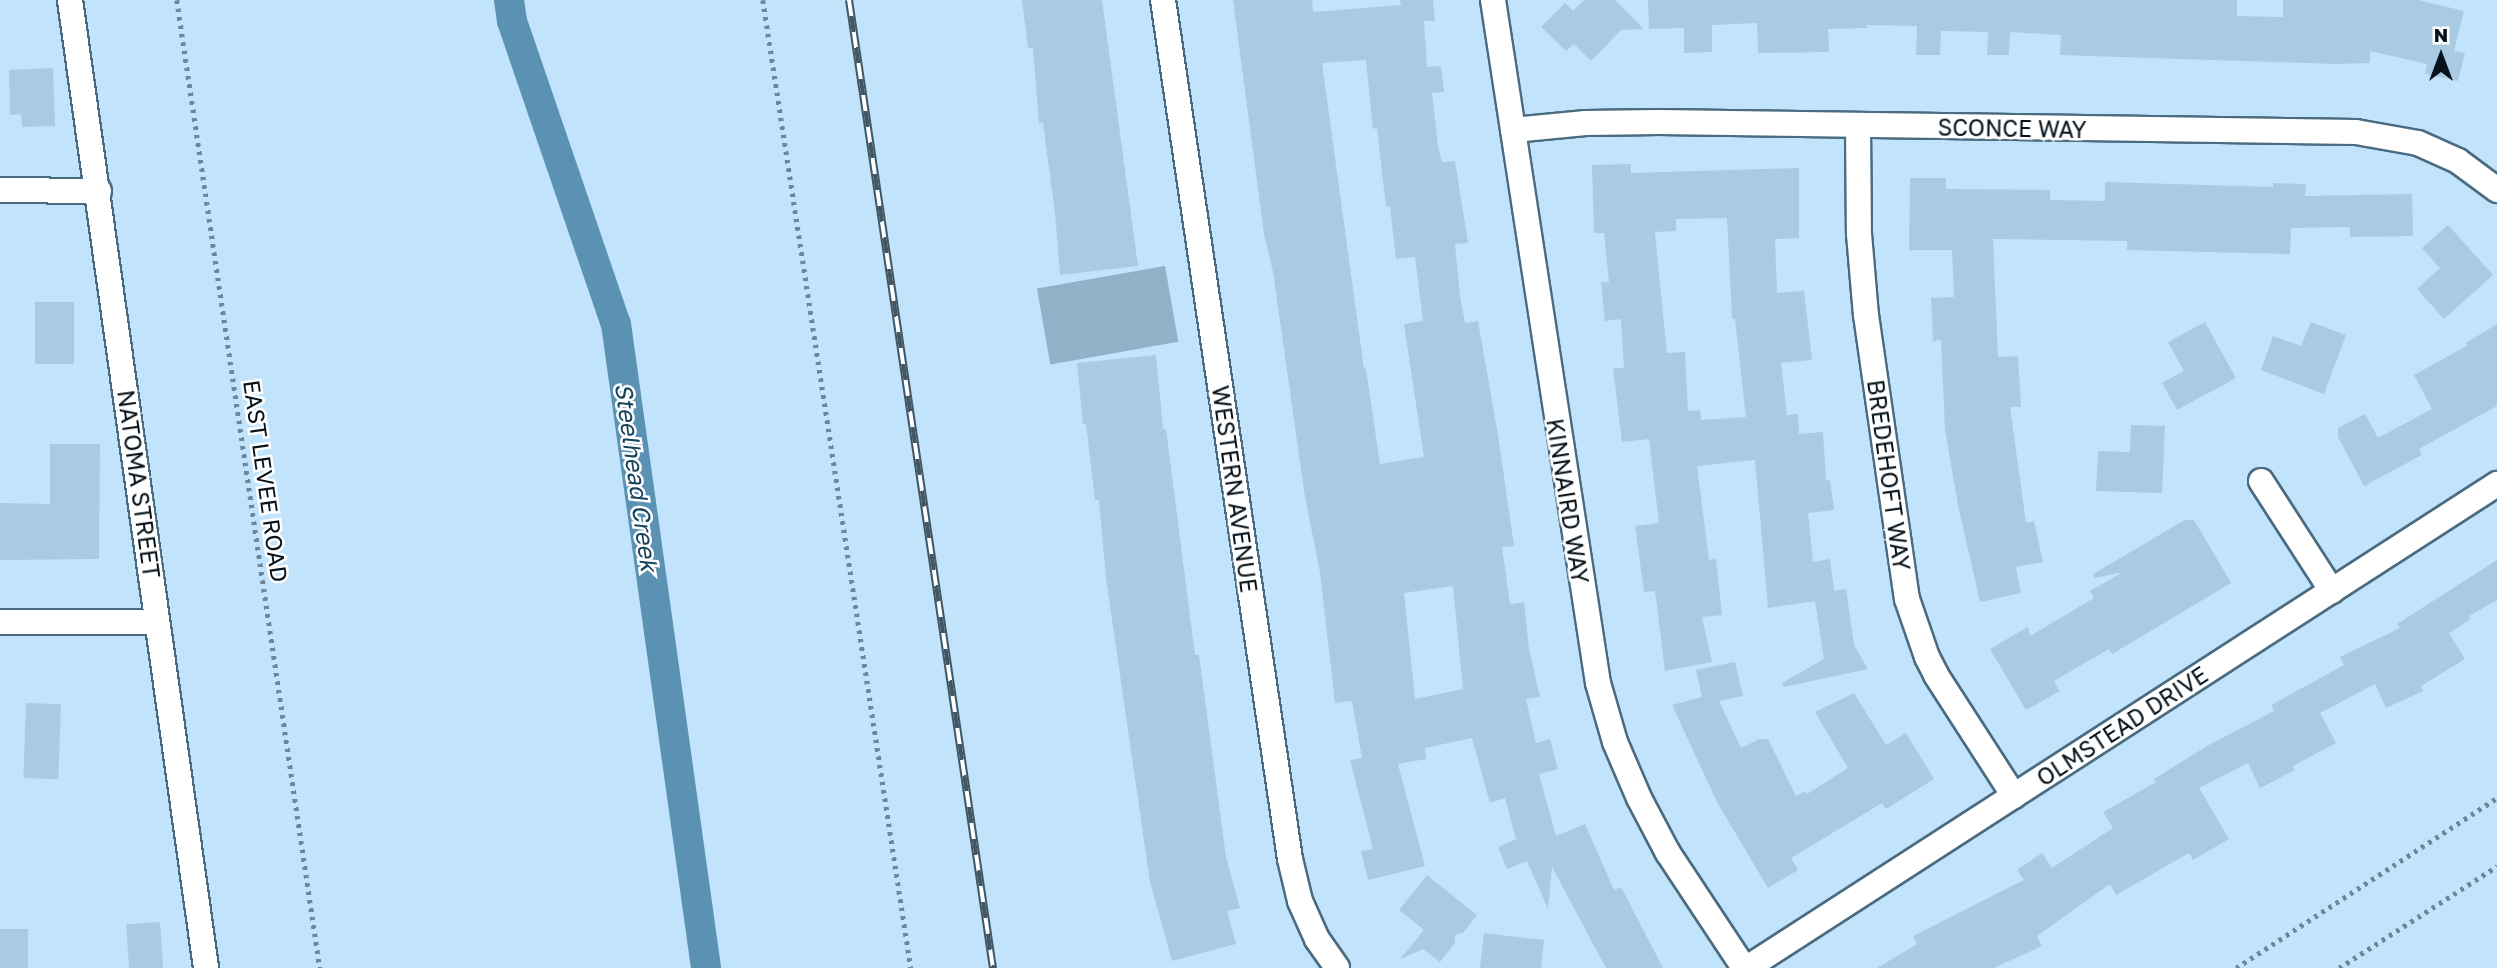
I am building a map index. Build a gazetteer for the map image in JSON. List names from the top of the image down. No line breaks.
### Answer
{"streets":{"street":["SCONCE WAY","BREDEHOFT WAY","NATOMA STREET","WESTERN AVENUE","KINNAIRD WAY","OLMSTEAD DRIVE"],"path":["EAST LEVEE ROAD"]},"crossings":[["SCONCE WAY","BREDEHOFT WAY"],["SCONCE WAY","KINNAIRD WAY"],["BREDEHOFT WAY","OLMSTEAD DRIVE"],["KINNAIRD WAY","OLMSTEAD DRIVE"]],"water":["Steelhead Creek"],"north":"top"}
